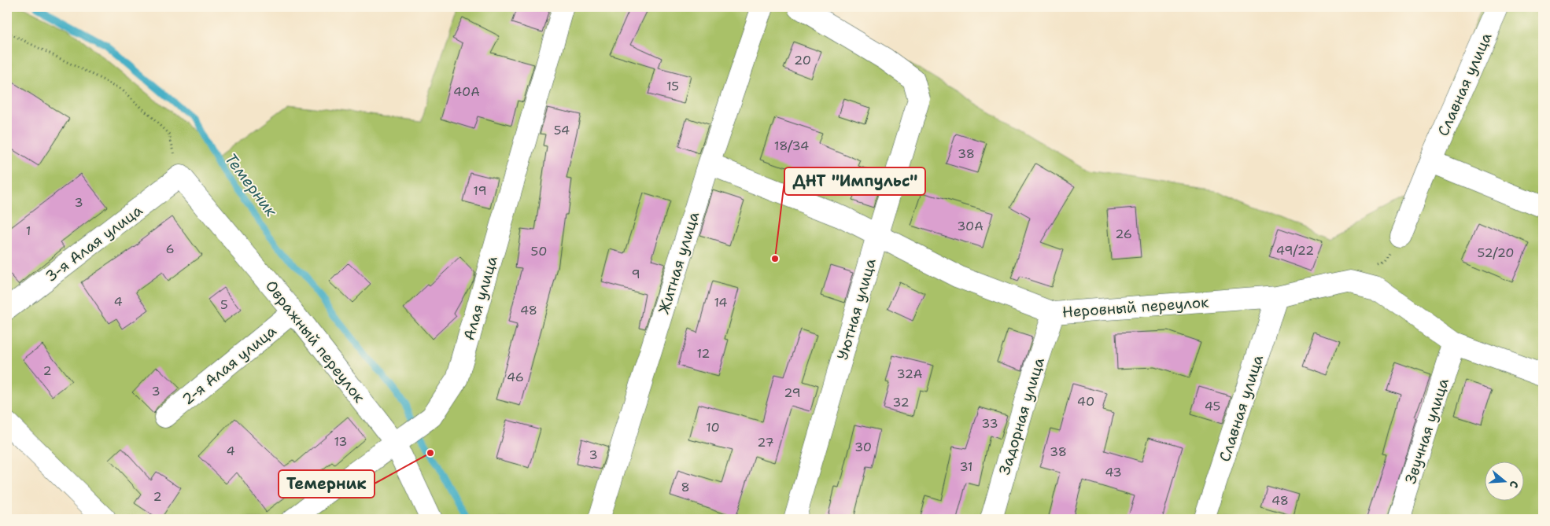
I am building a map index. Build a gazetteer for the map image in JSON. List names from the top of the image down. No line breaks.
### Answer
{"streets":{"street":["Славная улица","3-я Алая улица","Житная улица","Алая улица","Неровный переулок","Уютная улица","Овражный переулок","2-я Алая улица","Задорная улица","Звучная улица"]},"crossings":[["Славная улица","Неровный переулок"],["3-я Алая улица","Овражный переулок"],["Житная улица","Неровный переулок"],["Алая улица","Овражный переулок"],["Неровный переулок","Уютная улица"],["Неровный переулок","Задорная улица"],["Неровный переулок","Звучная улица"],["Овражный переулок","2-я Алая улица"]],"water":["Темерник"],"places":["ДНТ \"Импульс\"","Темерник"],"house_numbers":["20","15","40А","54","18/34","38","19","3","30А","1","26","6","49/22","50","52/20","9","4","14","5","48","12","2","32А","46","3","29","40","32","45","33","10","13","27","30","4","38","3","31","43","8","2","48"],"north":"right"}
